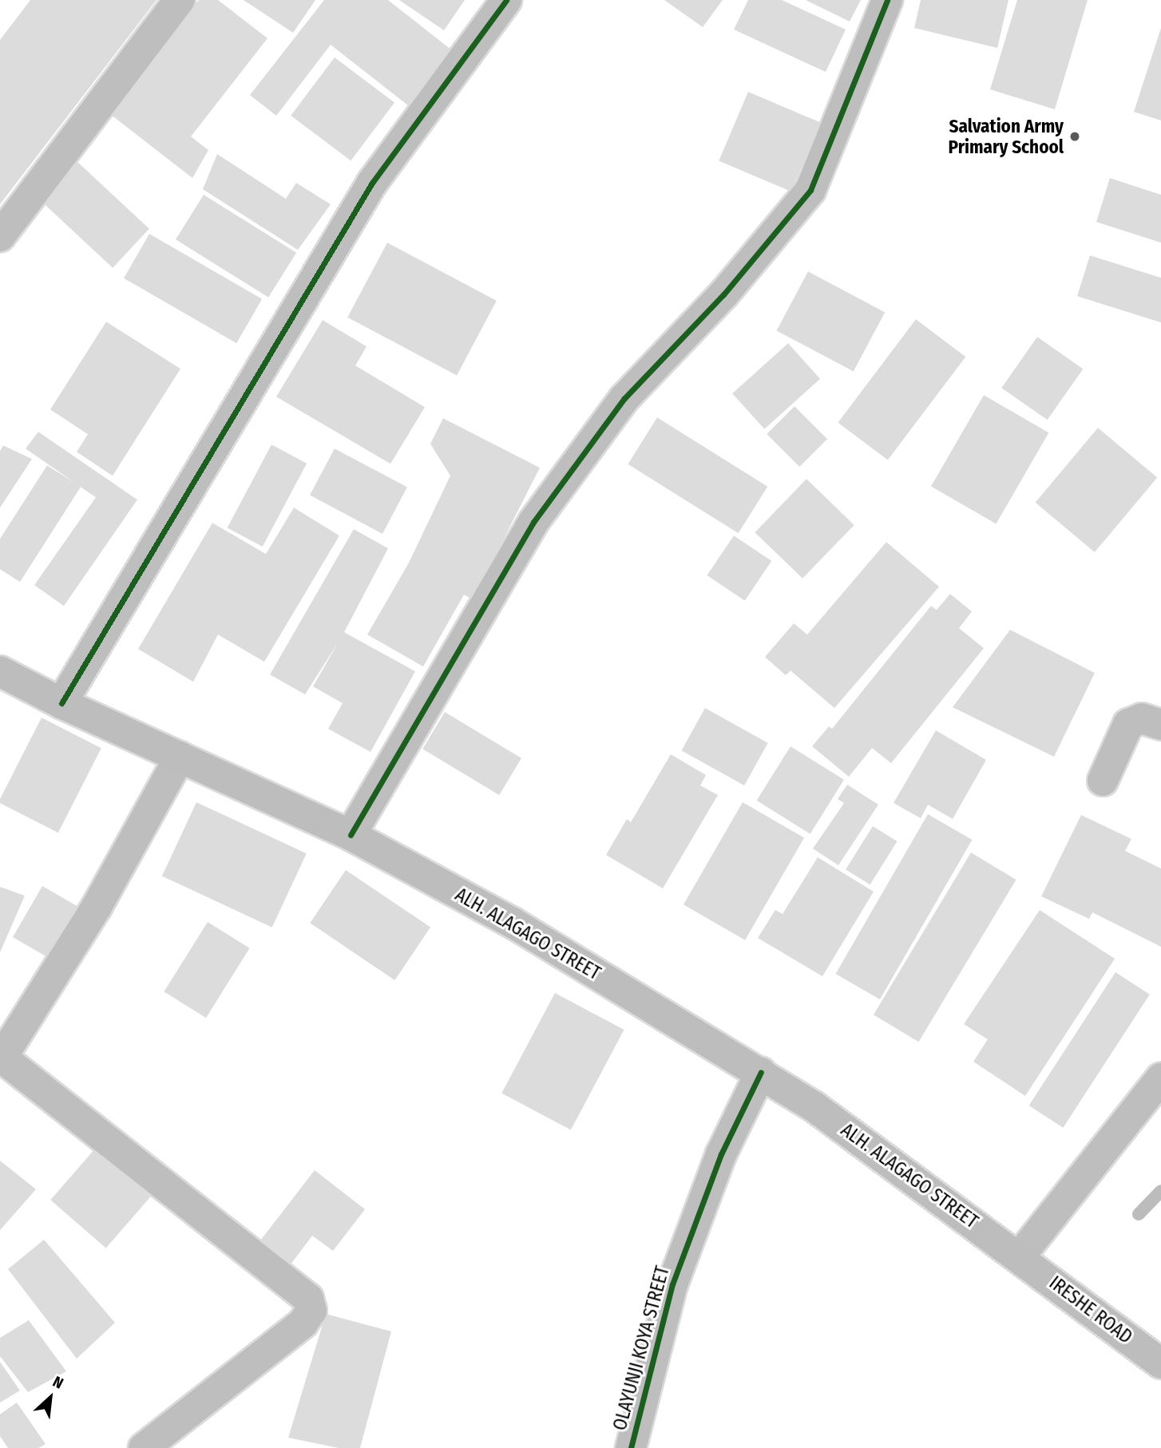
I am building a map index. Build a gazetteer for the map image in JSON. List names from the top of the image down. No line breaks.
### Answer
{"streets":{"main road":["ALH. ALAGAGO STREET","IRESHE ROAD"],"street":["OLAYUNJI KOYA STREET"]},"crossings":[["ALH. ALAGAGO STREET","IRESHE ROAD"],["ALH. ALAGAGO STREET","OLAYUNJI KOYA STREET"]],"places":["Salvation Army Primary School"],"north":"top right"}
